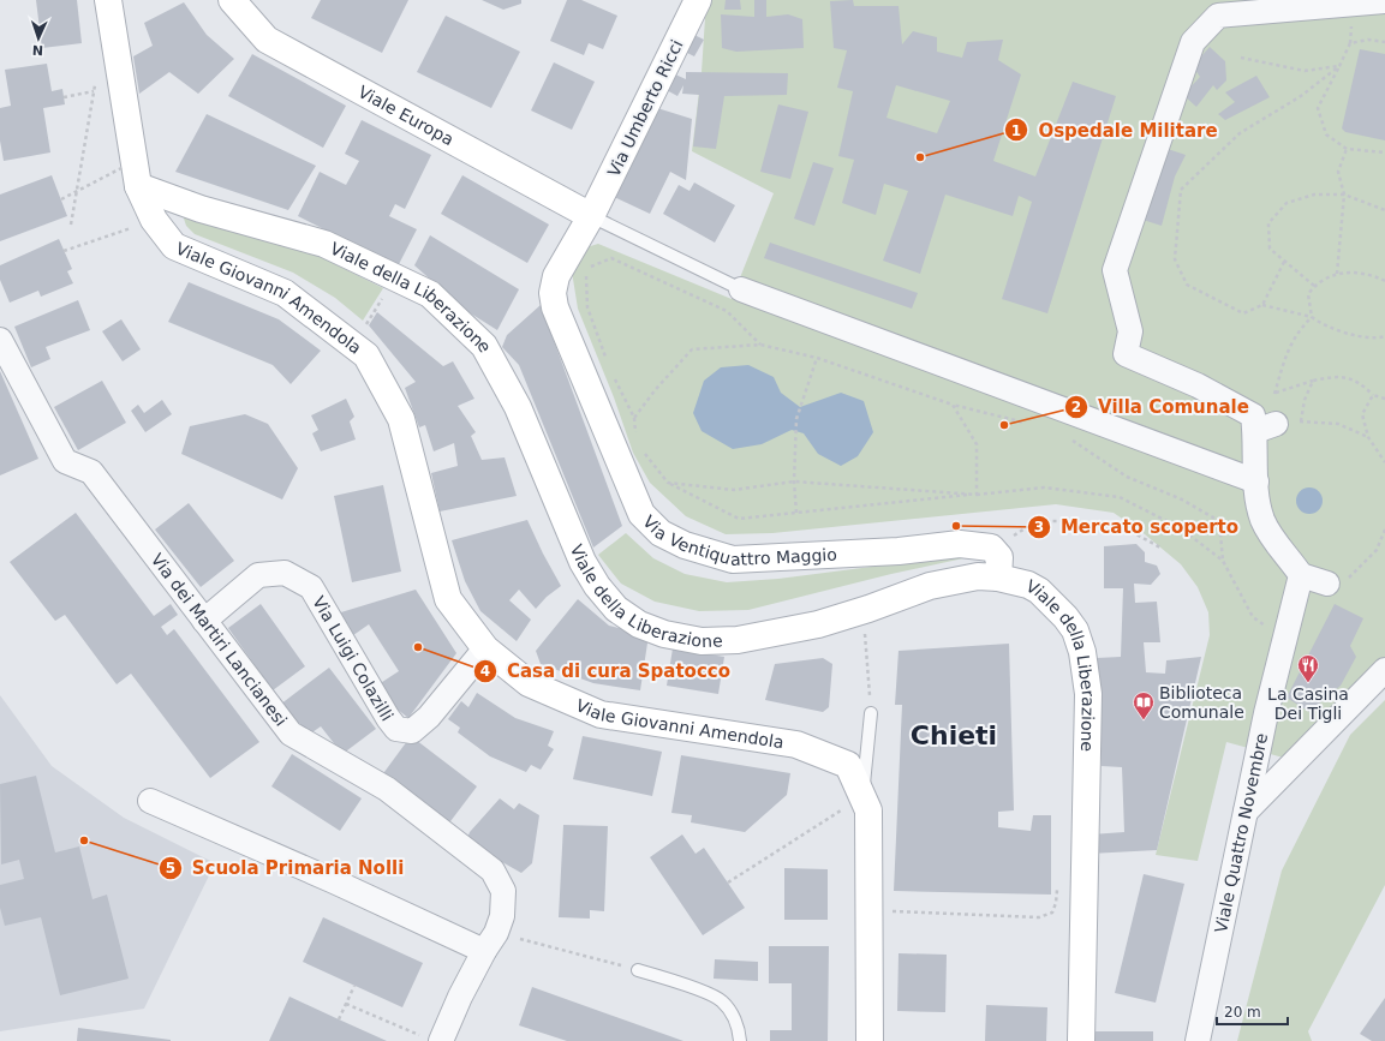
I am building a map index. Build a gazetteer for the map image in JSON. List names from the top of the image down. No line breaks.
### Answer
{"streets":{"street":["Via Umberto Ricci","Viale Europa","Viale Giovanni Amendola","Viale della Liberazione","Via Ventiquattro Maggio","Via dei Martiri Lancianesi","Via Luigi Colazilli","Viale Quattro Novembre"]},"crossings":[["Via Umberto Ricci","Viale Europa"],["Via Umberto Ricci","Via Ventiquattro Maggio"],["Viale Europa","Via Ventiquattro Maggio"],["Viale Giovanni Amendola","Viale della Liberazione"],["Viale Giovanni Amendola","Via Luigi Colazilli"],["Via dei Martiri Lancianesi","Via Luigi Colazilli"]],"districts":["Chieti"],"places":{"other":["Ospedale Militare","Villa Comunale","Mercato scoperto","Casa di cura Spatocco","Scuola Primaria Nolli"],"restaurant":["La Casina Dei Tigli"],"library":["Biblioteca Comunale"]},"scale_bar":"20 m","north":"bottom"}
